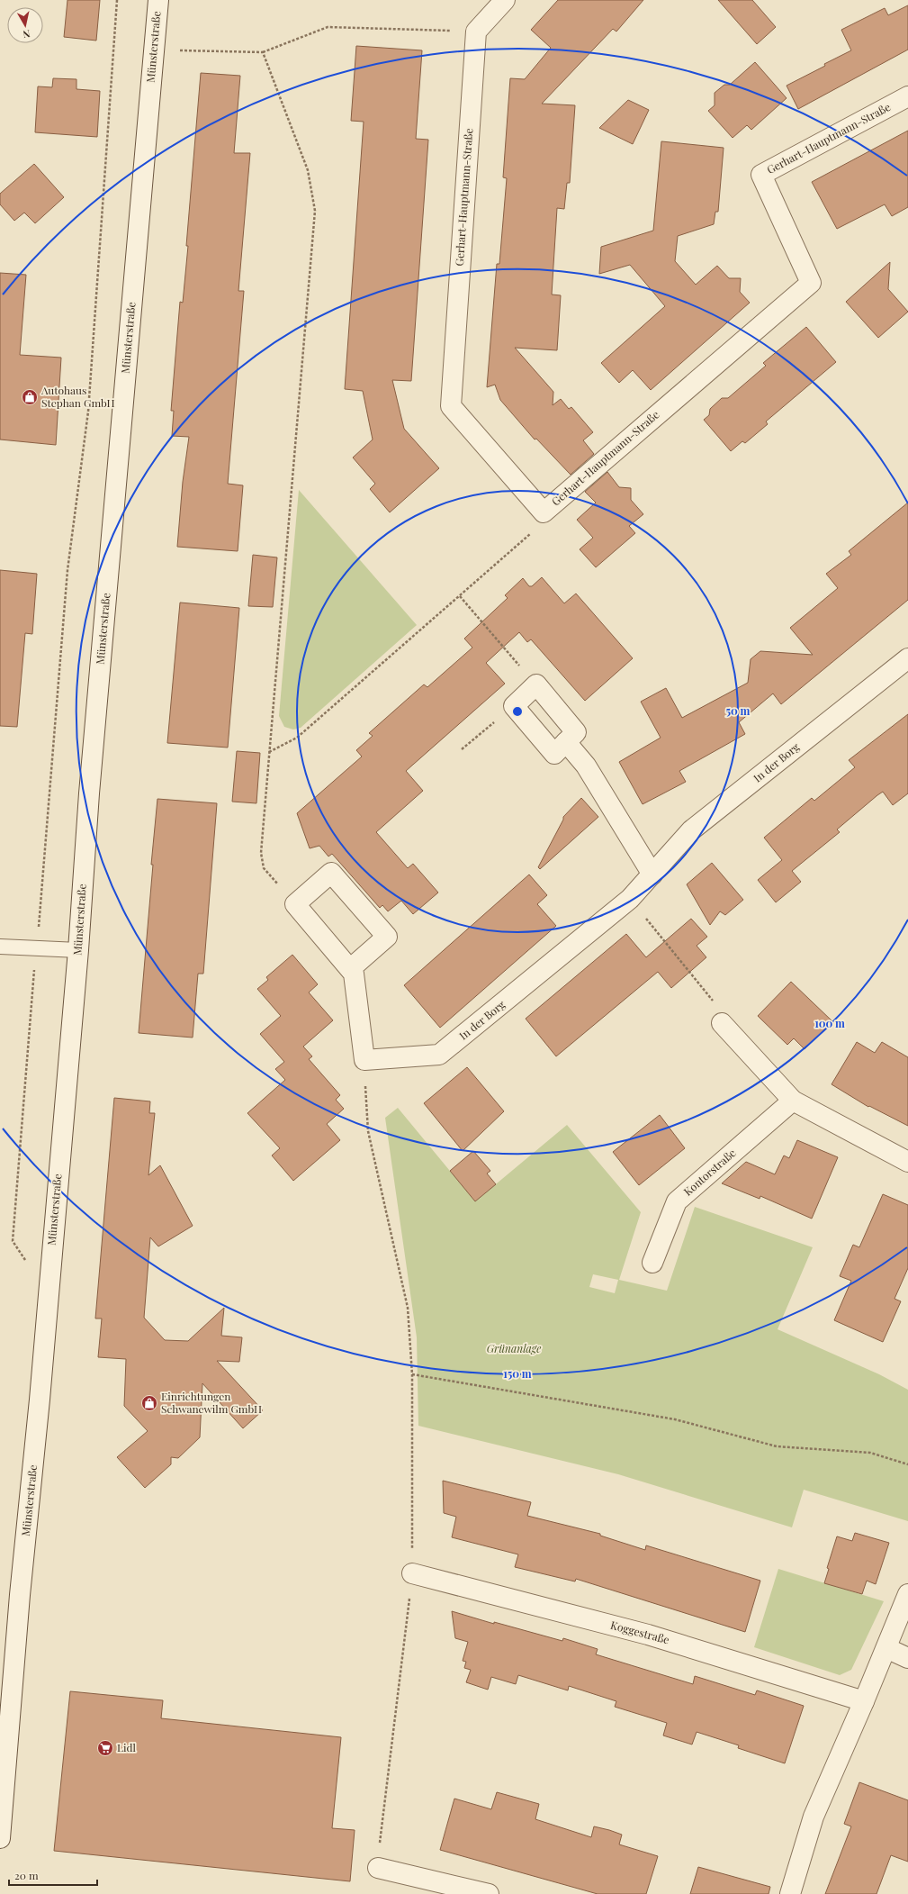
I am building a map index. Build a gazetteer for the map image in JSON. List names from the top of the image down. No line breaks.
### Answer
{"streets":{"street":["Münsterstraße","Gerhart-Hauptmann-Straße","In der Borg","Kontorstraße","Koggestraße"]},"parks":["Grünanlage"],"places":{"shop":["Autohaus Stephan GmbH","Einrichtungen Schwanewilm GmbH"],"supermarket":["Lidl"]},"scale_bar":"20 m","north":"bottom","rings":["50 m","100 m","150 m"]}
